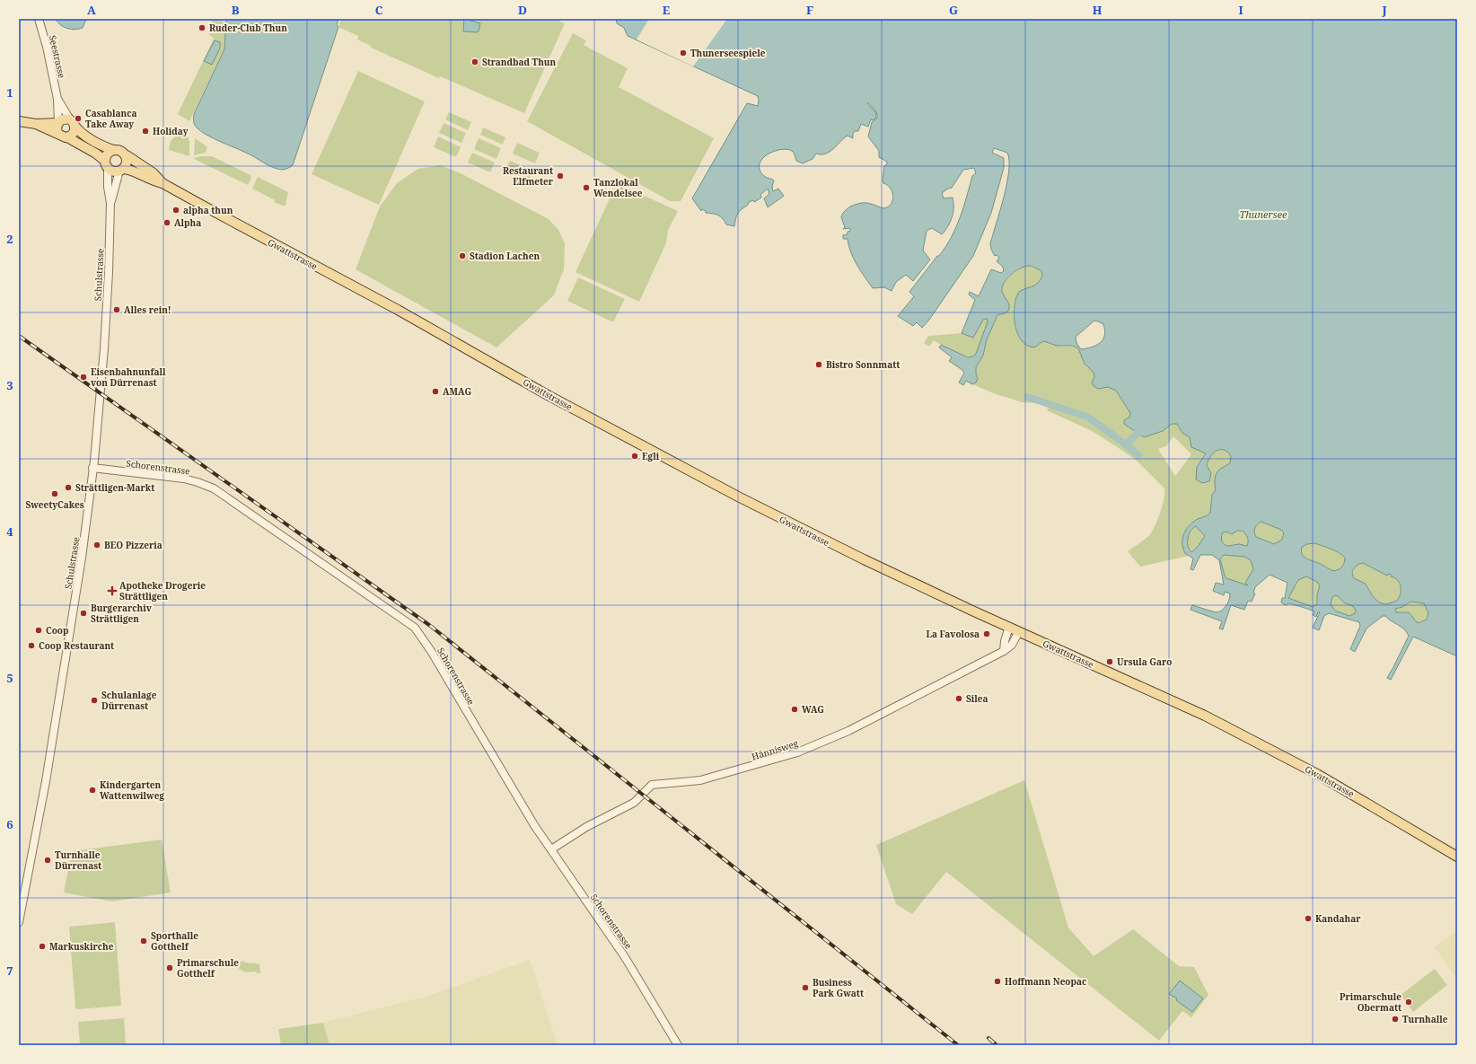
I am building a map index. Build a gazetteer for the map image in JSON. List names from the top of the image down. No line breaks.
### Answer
{"streets":{"main road":["Gwattstrasse"],"street":["Seestrasse","Schulstrasse","Schorenstrasse","Hännisweg"]},"crossings":[["Gwattstrasse","Schulstrasse"],["Gwattstrasse","Hännisweg"],["Schulstrasse","Schorenstrasse"],["Schorenstrasse","Hännisweg"]],"water":["Thunersee"],"places":{"other":["Ruder-Club Thun","Thunerseespiele","Strandbad Thun","Casablanca Take Away","Holiday","Restaurant Elfmeter","Tanzlokal Wendelsee","alpha thun","Alpha","Stadion Lachen","Alles rein!","Bistro Sonnmatt","Eisenbahnunfall von Dürrenast","AMAG","Egli","Strättligen-Markt","SweetyCakes","BEO Pizzeria","Burgerarchiv Strättligen","Coop","La Favolosa","Coop Restaurant","Ursula Garo","Silea","Schulanlage Dürrenast","WAG","Kindergarten Wattenwilweg","Turnhalle Dürrenast","Kandahar","Sporthalle Gotthelf","Markuskirche","Primarschule Gotthelf","Hoffmann Neopac","Business Park Gwatt","Primarschule Obermatt","Turnhalle"],"health":["Apotheke Drogerie Strättligen"]},"grid":{"columns":["A","B","C","D","E","F","G","H","I","J"],"rows":["1","2","3","4","5","6","7"]}}
